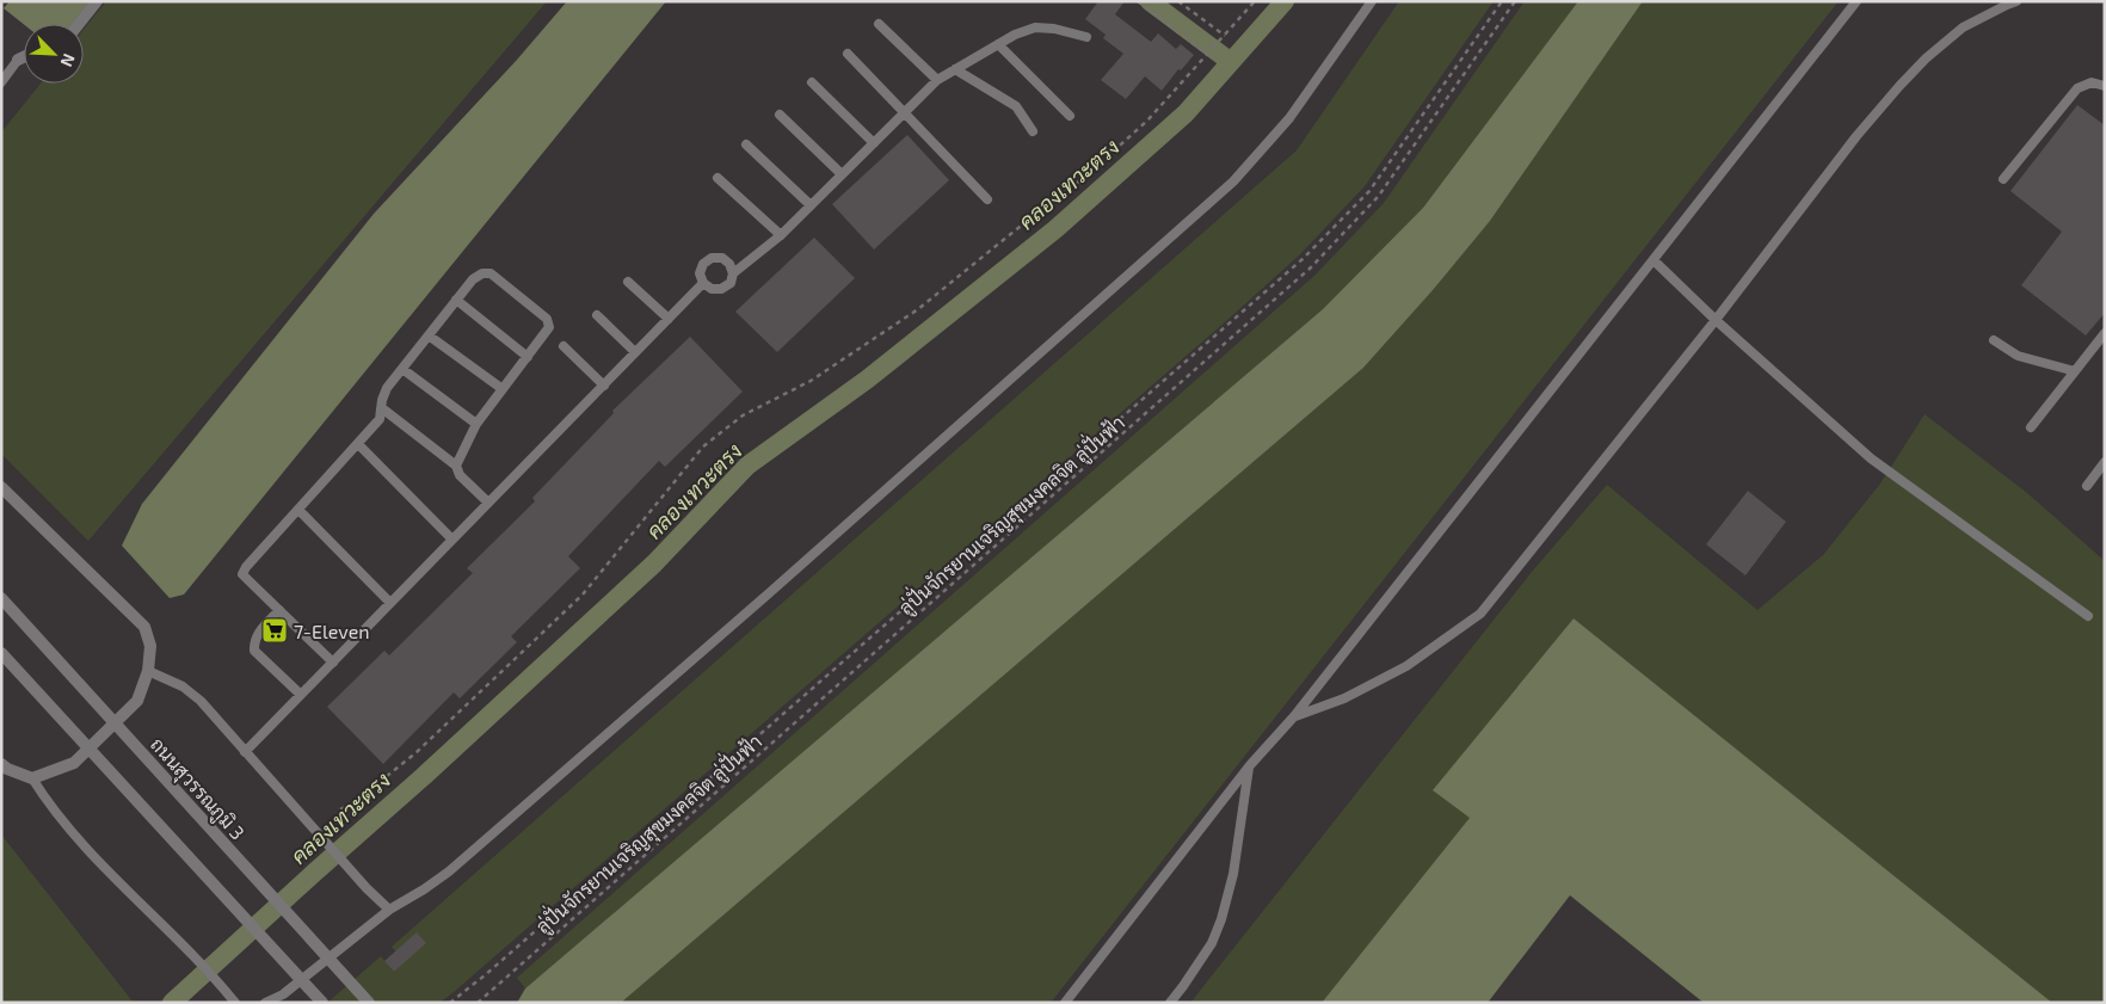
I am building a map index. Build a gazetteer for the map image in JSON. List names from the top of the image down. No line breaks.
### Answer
{"streets":{"street":["ถนนสุวรรณภูมิ 3"],"path":["ลู่ปั่นจักรยานเจริญสุขมงคลจิต ลู่ปั่นฟ้า"]},"water":["คลองเทวะตรง"],"places":{"supermarket":["7-Eleven"]},"north":"bottom right"}
